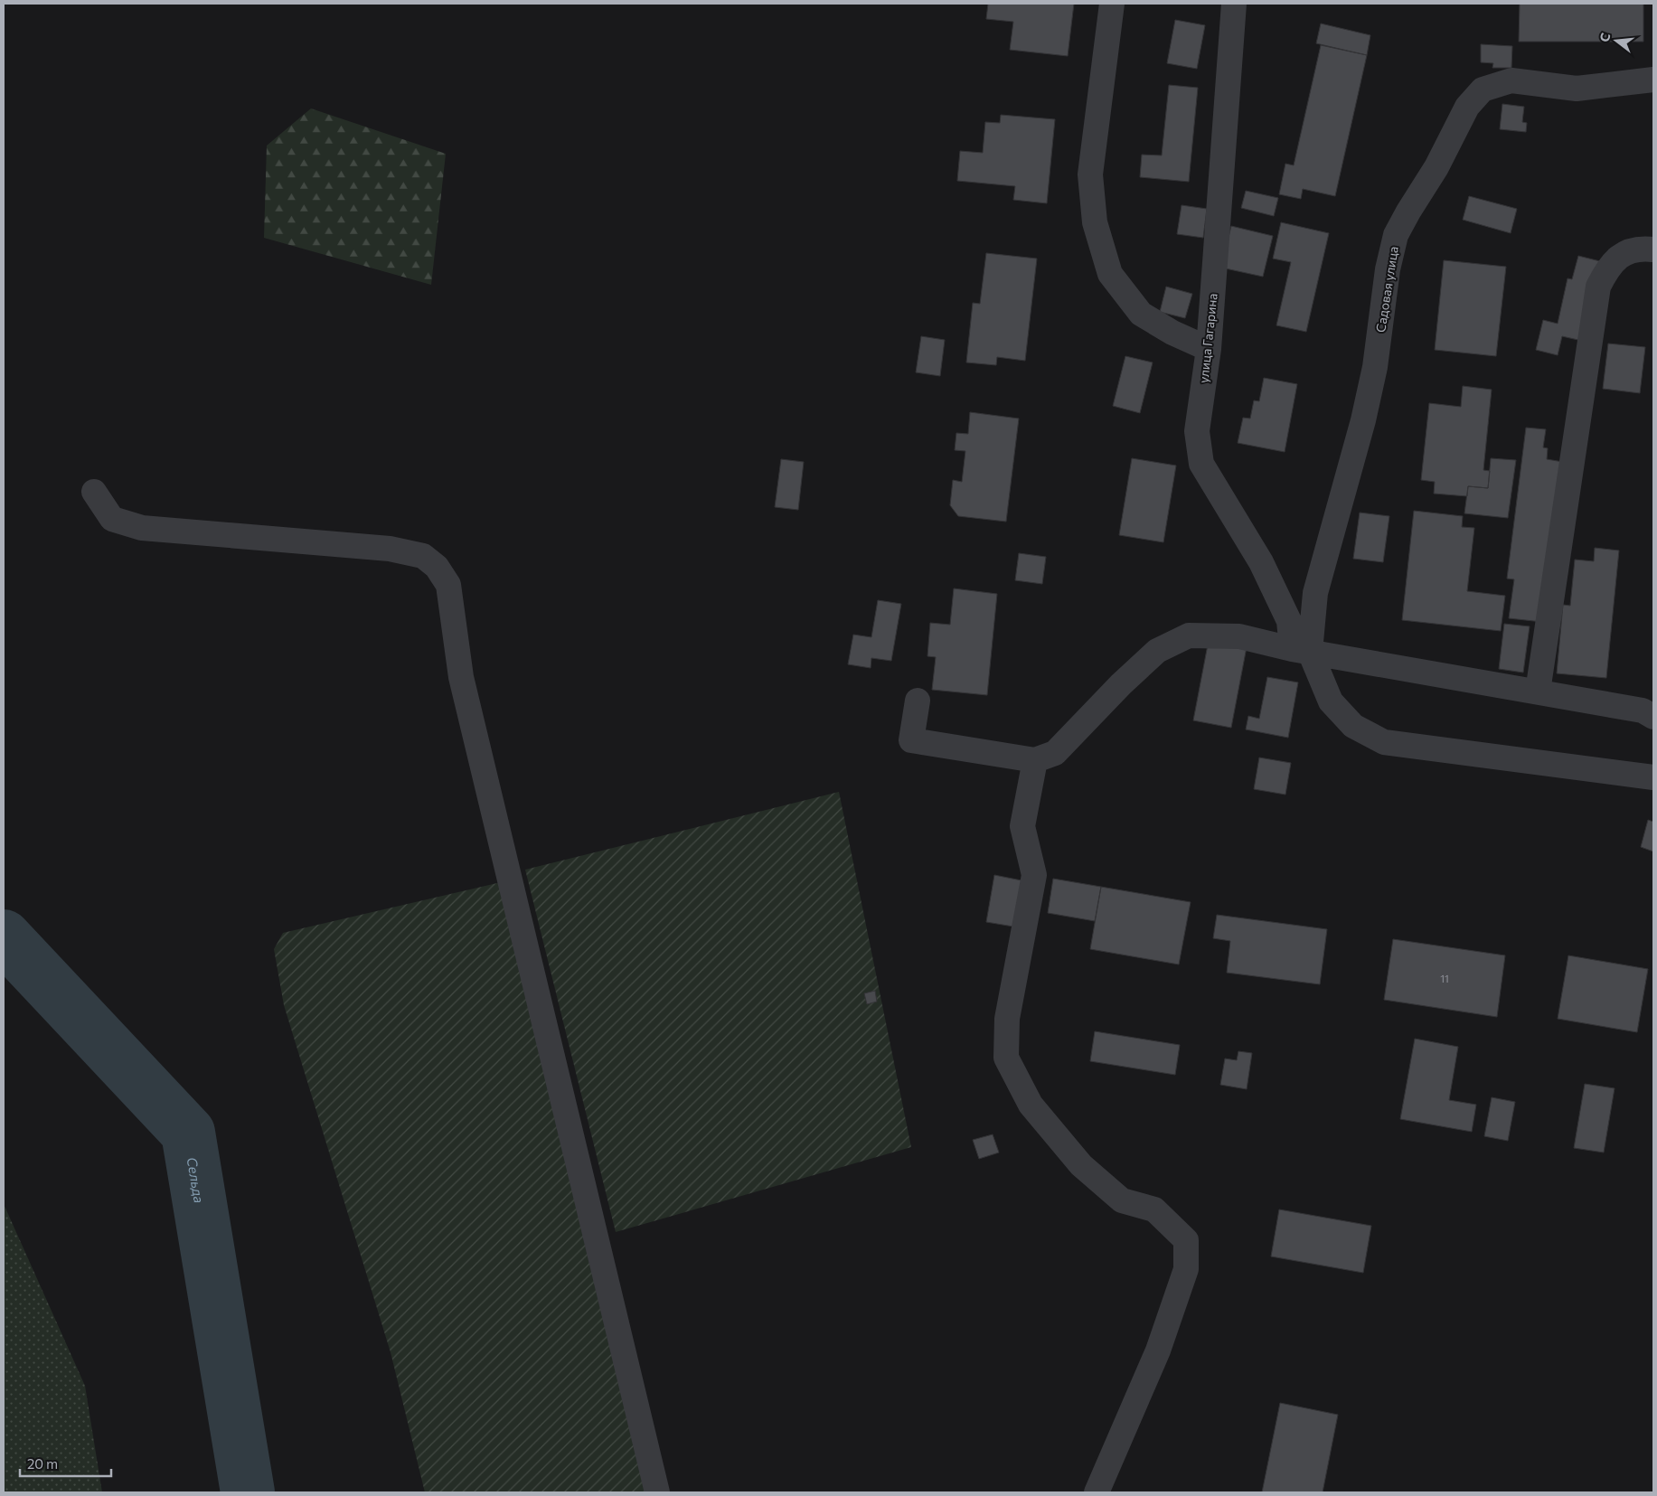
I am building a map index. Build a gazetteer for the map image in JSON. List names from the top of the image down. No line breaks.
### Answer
{"streets":{"street":["Садовая улица","улица Гагарина"]},"crossings":[["Садовая улица","улица Гагарина"]],"water":["Сельда"],"house_numbers":["11"],"scale_bar":"20 m","north":"left"}
